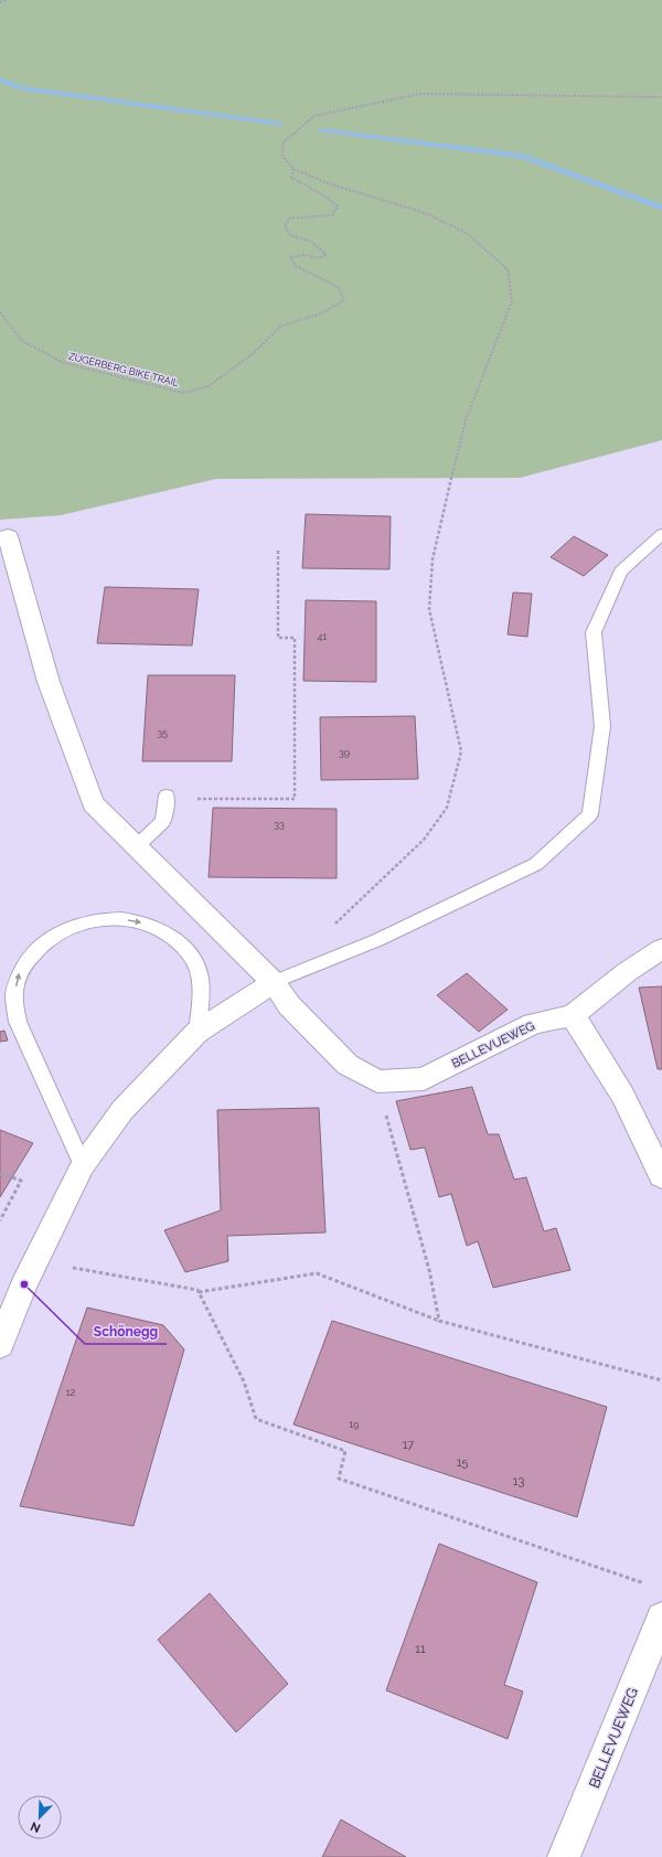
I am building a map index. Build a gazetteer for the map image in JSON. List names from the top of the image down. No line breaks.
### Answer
{"streets":{"street":["BELLEVUEWEG"],"path":["ZUGERBERG BIKE TRAIL"]},"places":["Schönegg"],"house_numbers":["41","35","39","33","12","19","17","15","13","11"],"north":"bottom left"}
